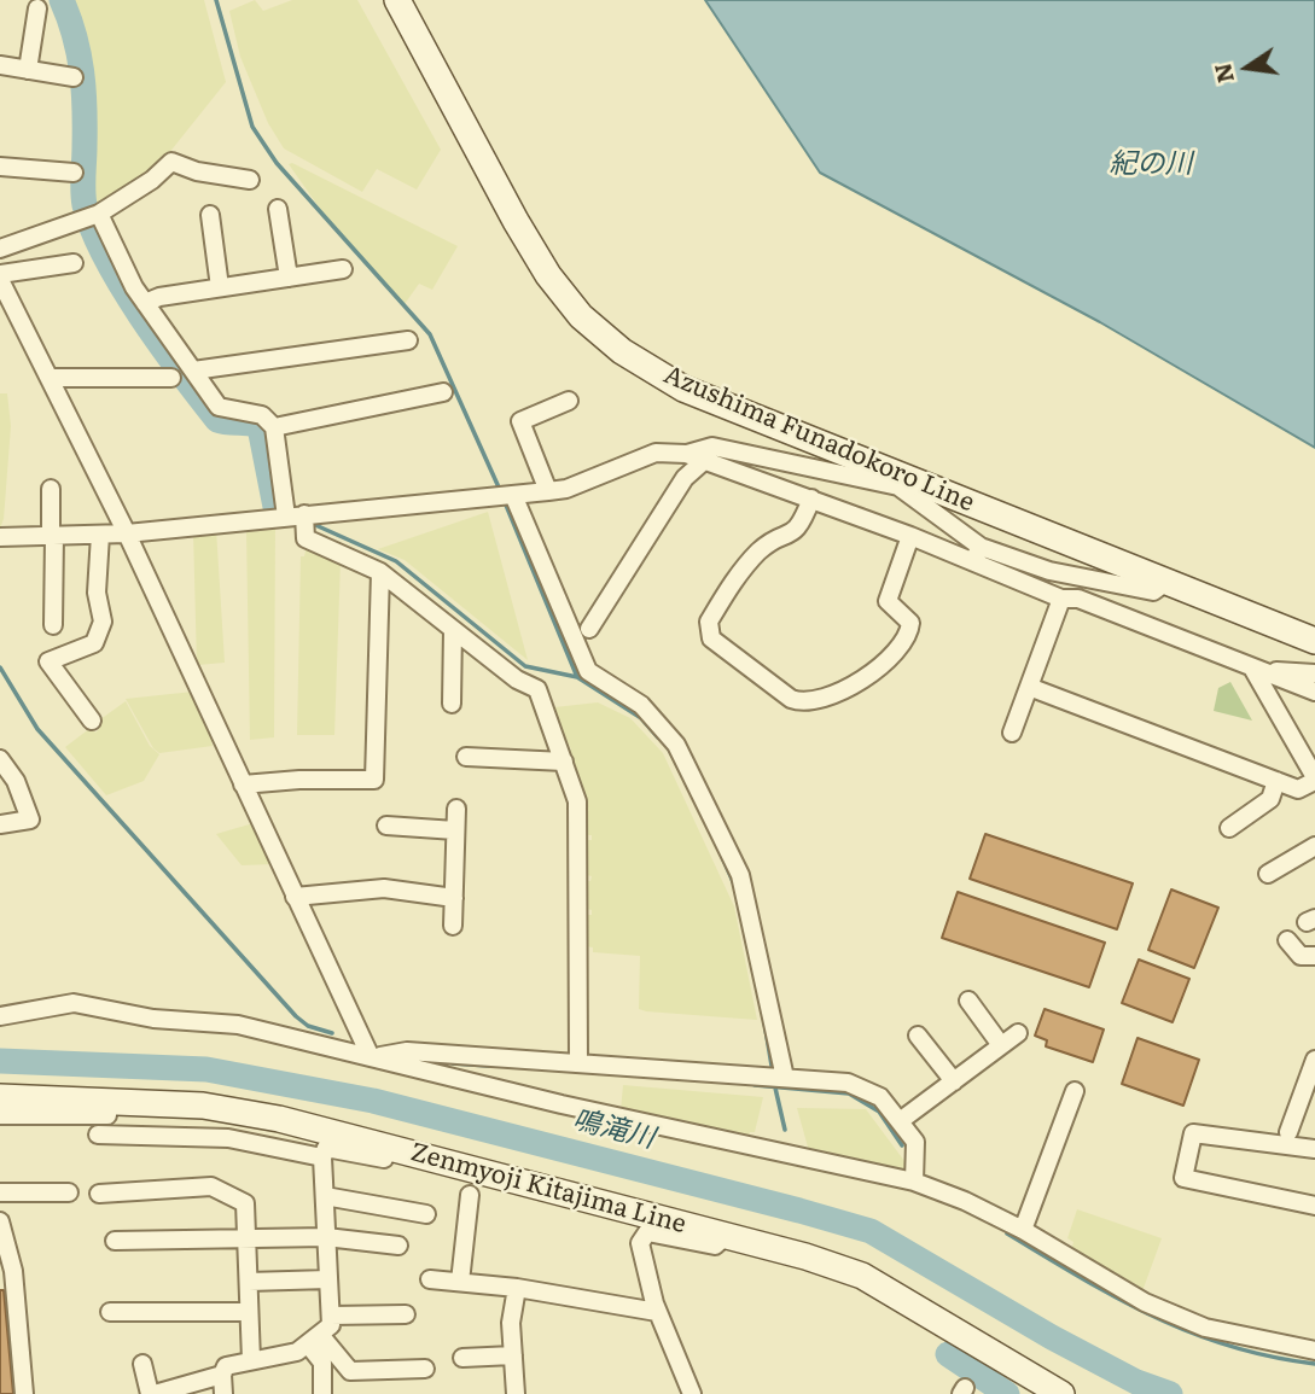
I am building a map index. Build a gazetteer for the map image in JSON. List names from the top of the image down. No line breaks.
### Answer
{"streets":{"main road":["Azushima Funadokoro Line","Zenmyoji Kitajima Line"]},"water":["紀の川","鳴滝川"],"north":"left"}
